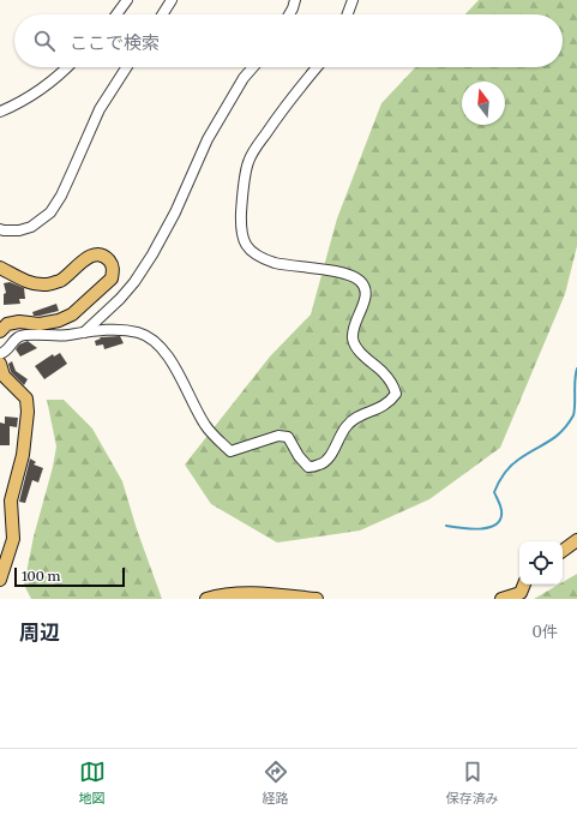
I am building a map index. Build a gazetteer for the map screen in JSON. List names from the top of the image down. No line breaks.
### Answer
{"scale_bar":"100 m","north":"top","page":{"search":"ここで検索","scale":"100 m","heading":["周辺","0件"],"nav":["地図","経路","保存済み"]}}
